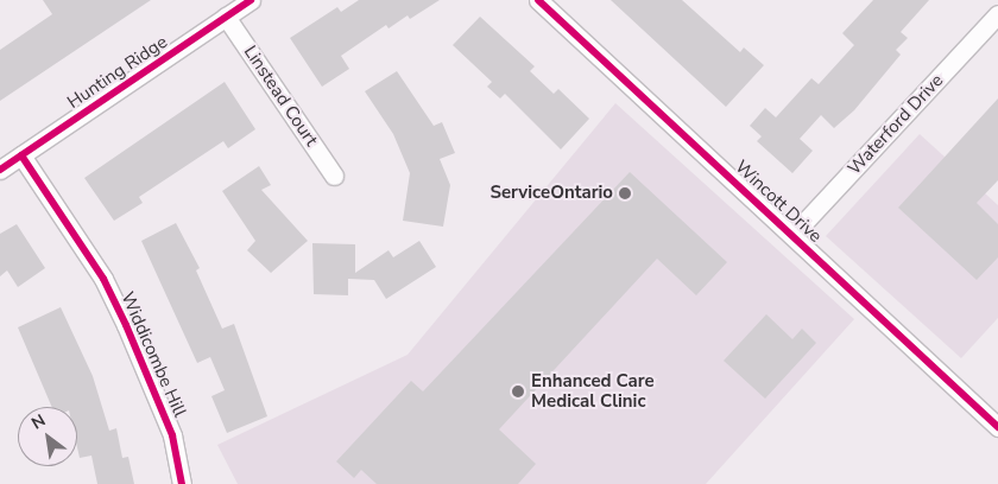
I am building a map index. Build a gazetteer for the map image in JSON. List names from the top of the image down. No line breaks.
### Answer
{"streets":{"street":["Hunting Ridge","Linstead Court","Waterford Drive","Wincott Drive","Widdicombe Hill"]},"crossings":[["Hunting Ridge","Linstead Court"],["Hunting Ridge","Widdicombe Hill"],["Waterford Drive","Wincott Drive"]],"places":["ServiceOntario","Enhanced Care Medical Clinic"],"north":"top left"}
